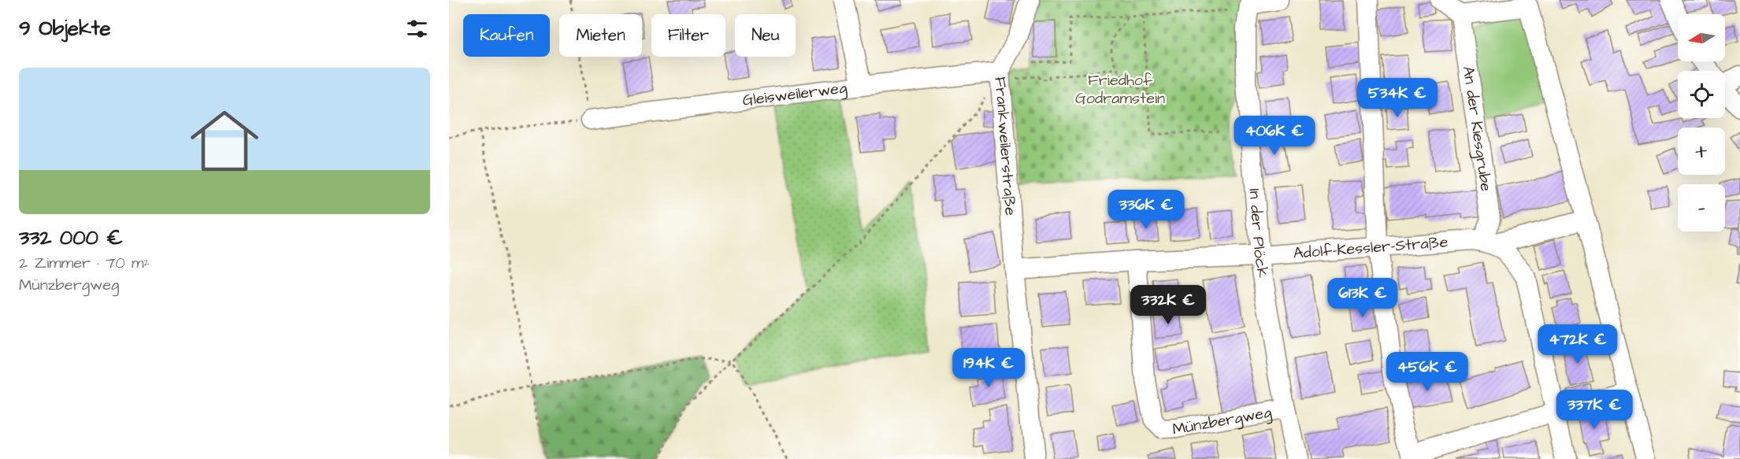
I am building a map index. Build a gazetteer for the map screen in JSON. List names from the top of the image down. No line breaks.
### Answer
{"streets":{"street":["Gleisweilerweg","An der Kiesgrube","Frankweilerstraße","In der Plöck","Adolf-Kessler-Straße","Münzbergweg"]},"crossings":[["Gleisweilerweg","Frankweilerstraße"],["An der Kiesgrube","Adolf-Kessler-Straße"],["Frankweilerstraße","Adolf-Kessler-Straße"],["In der Plöck","Adolf-Kessler-Straße"],["In der Plöck","Münzbergweg"],["Adolf-Kessler-Straße","Münzbergweg"]],"parks":["Friedhof Godramstein"],"north":"left","page":{"heading":"9 Objekte","map_buttons":["+","−"],"chip":["Kaufen","Mieten","Filter","Neu"],"list":[{"name":"332 000 €","note":"2 Zimmer · 70 m² · Münzbergweg"}],"price":["534K €","406K €","336K €","613K €","332K €","472K €","194K €","456K €","337K €"]}}
